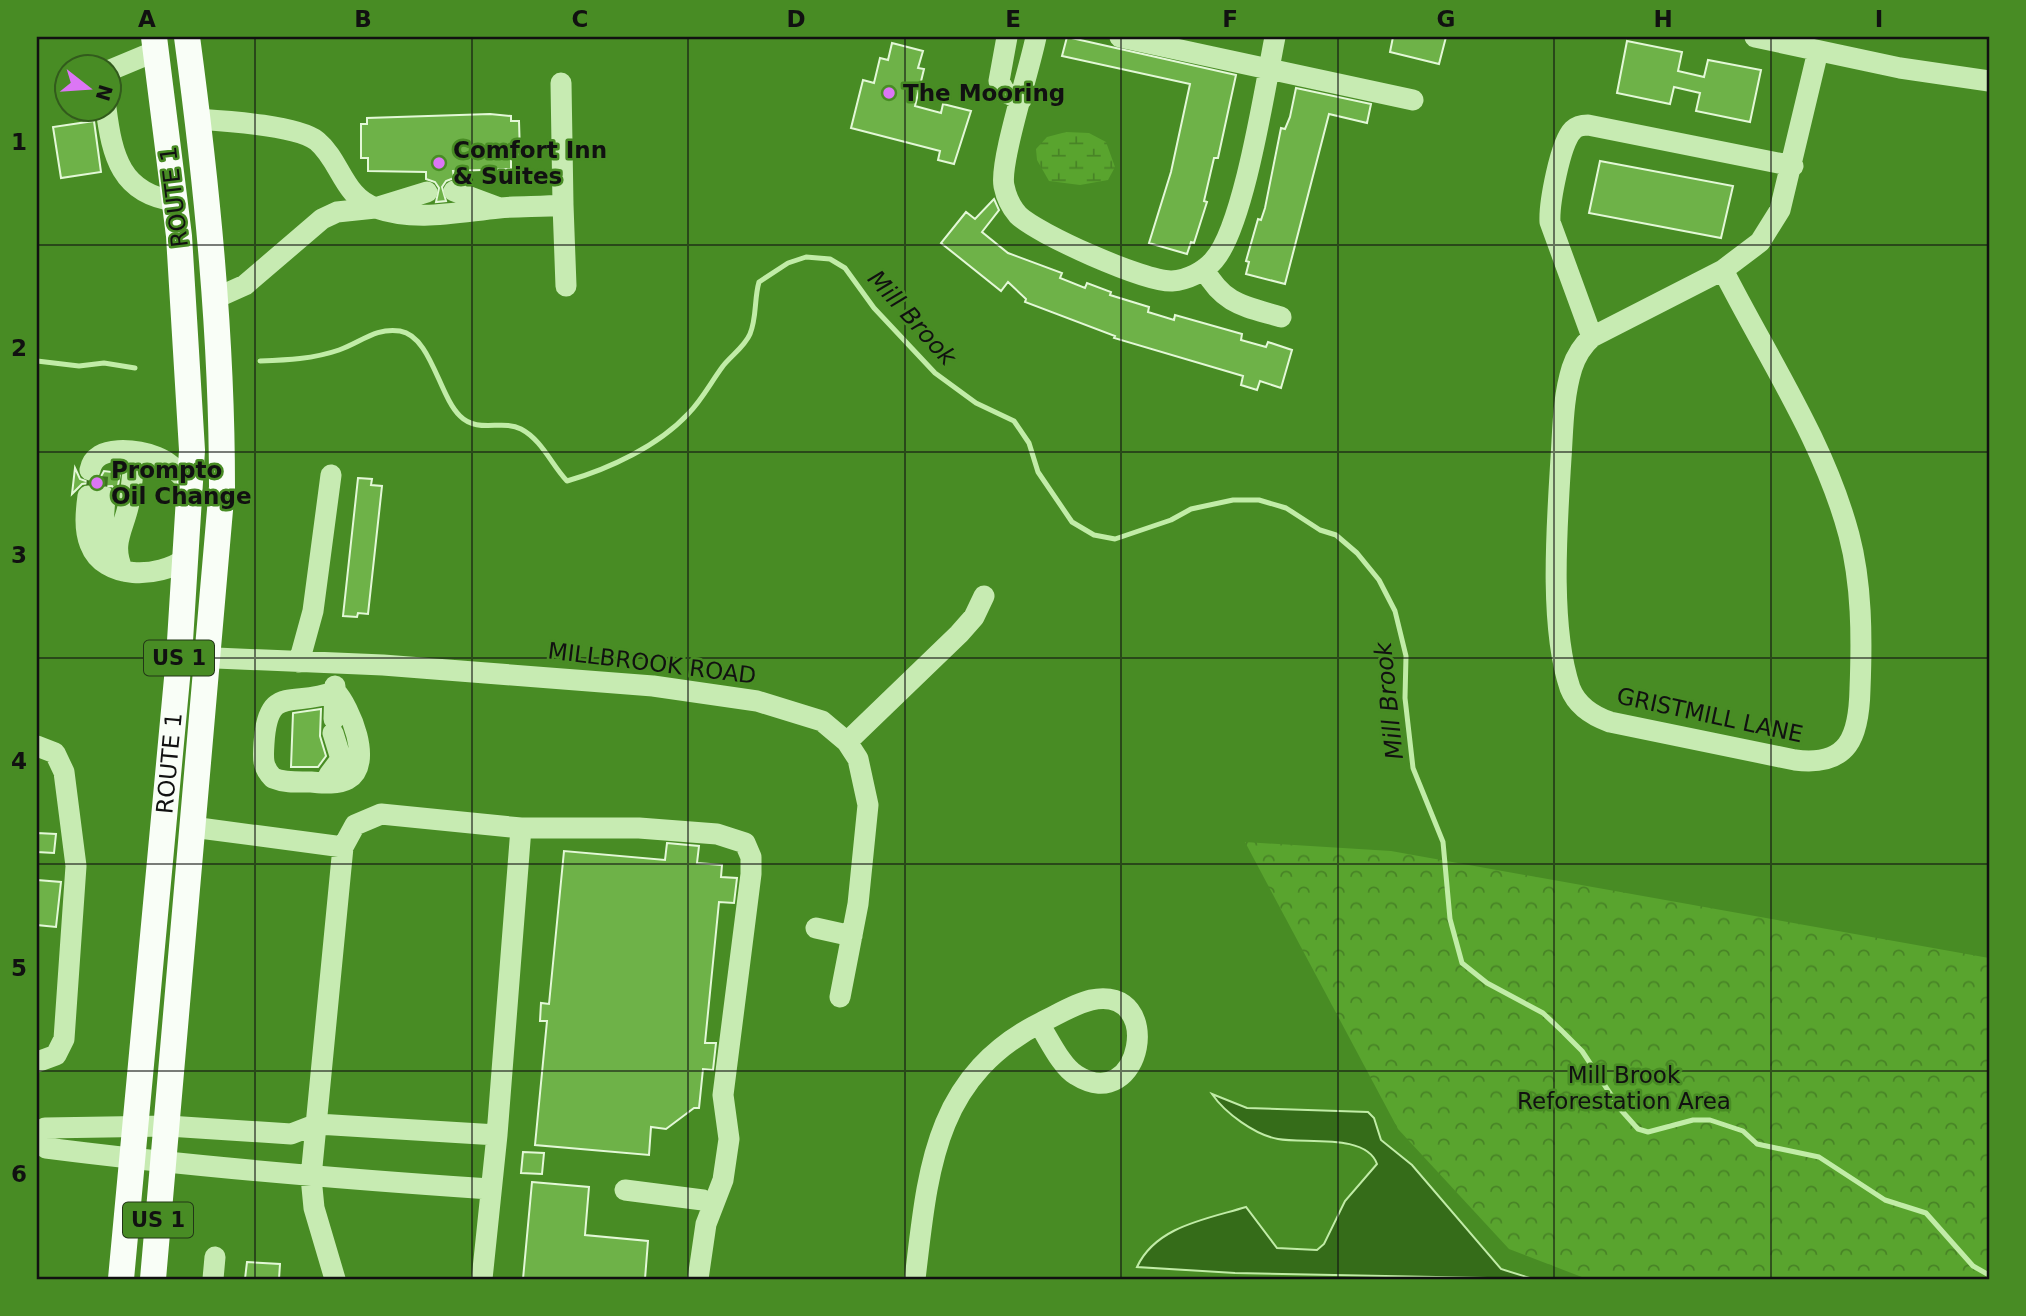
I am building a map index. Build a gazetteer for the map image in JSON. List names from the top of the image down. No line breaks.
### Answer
{"streets":{"main road":["ROUTE 1","US 1"],"street":["MILLBROOK ROAD","GRISTMILL LANE"]},"crossings":[["ROUTE 1","MILLBROOK ROAD"]],"water":["Mill Brook"],"parks":["Mill Brook Reforestation Area"],"places":["The Mooring","Comfort Inn & Suites","Prompto Oil Change"],"north":"right","grid":{"columns":["A","B","C","D","E","F","G","H","I"],"rows":["1","2","3","4","5","6"]}}
